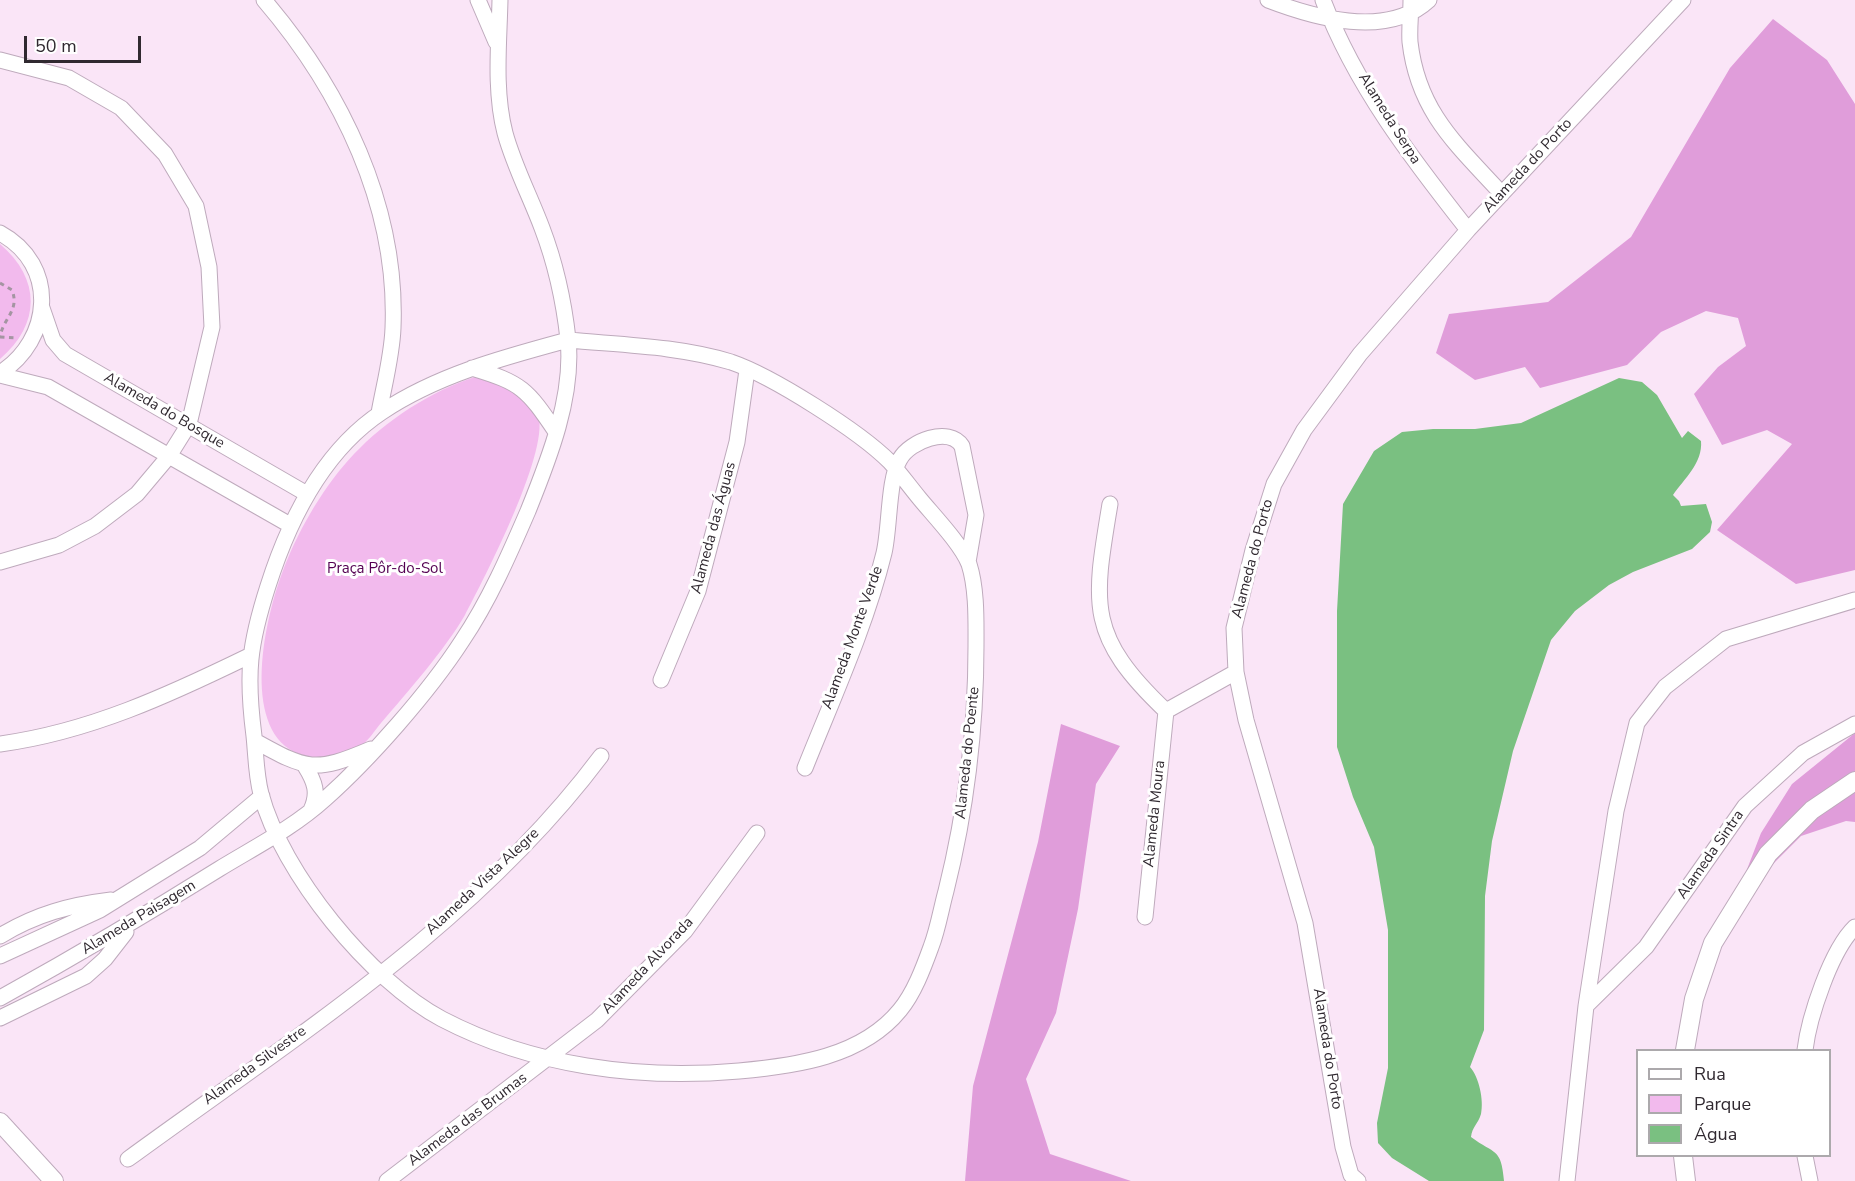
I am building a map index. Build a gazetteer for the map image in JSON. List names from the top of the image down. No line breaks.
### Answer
{"streets":{"street":["Alameda Serpa","Alameda do Porto","Alameda do Bosque","Alameda das Águas","Alameda Monte Verde","Alameda do Poente","Alameda Moura","Alameda Sintra","Alameda Vista Alegre","Alameda Paisagem","Alameda Alvorada","Alameda Silvestre","Alameda das Brumas"]},"crossings":[["Alameda Serpa","Alameda do Porto"],["Alameda do Bosque","Alameda do Poente"],["Alameda das Águas","Alameda do Poente"],["Alameda Monte Verde","Alameda do Poente"],["Alameda do Poente","Alameda Vista Alegre"],["Alameda do Poente","Alameda Paisagem"],["Alameda do Poente","Alameda Alvorada"],["Alameda do Poente","Alameda Silvestre"],["Alameda do Poente","Alameda das Brumas"],["Alameda Vista Alegre","Alameda Silvestre"],["Alameda Alvorada","Alameda das Brumas"]],"parks":["Praça Pôr-do-Sol"],"legend":["Rua","Parque","Água"],"scale_bar":"50 m"}
